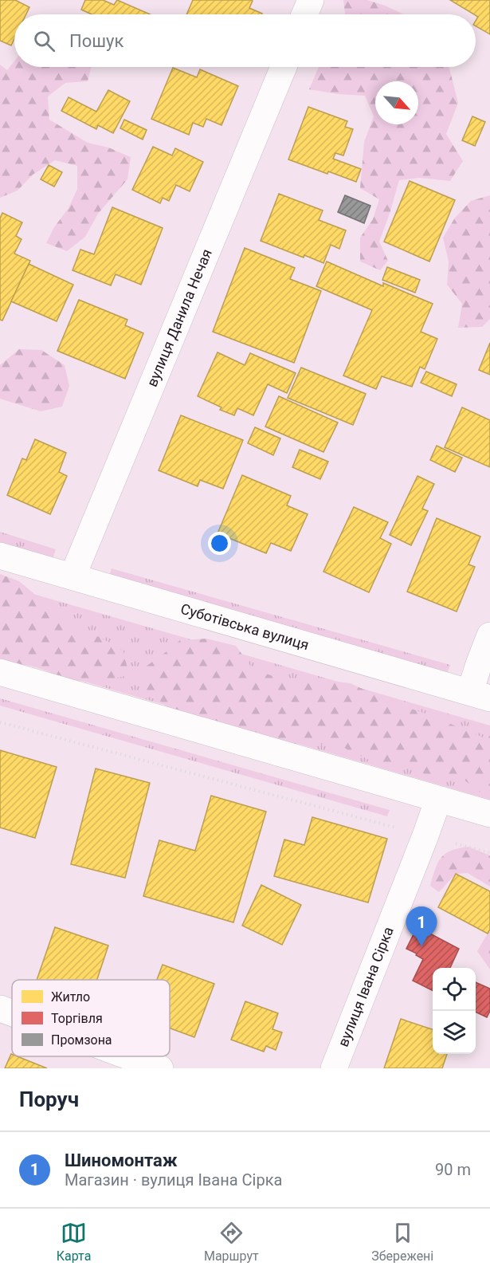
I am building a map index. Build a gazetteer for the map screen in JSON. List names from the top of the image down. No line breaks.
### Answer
{"streets":{"street":["вулиця Данила Нечая","Суботівська вулиця","вулиця Івана Сірка"]},"crossings":[["вулиця Данила Нечая","Суботівська вулиця"]],"legend":["Житло","Торгівля","Промзона"],"north":"bottom right","page":{"search":"Пошук","pins":"1","heading":"Поруч","list":[{"mark":"1","name":"Шиномонтаж","note":"Магазин · вулиця Івана Сірка","value":"90 m"}],"nav":["Карта","Маршрут","Збережені"]}}
